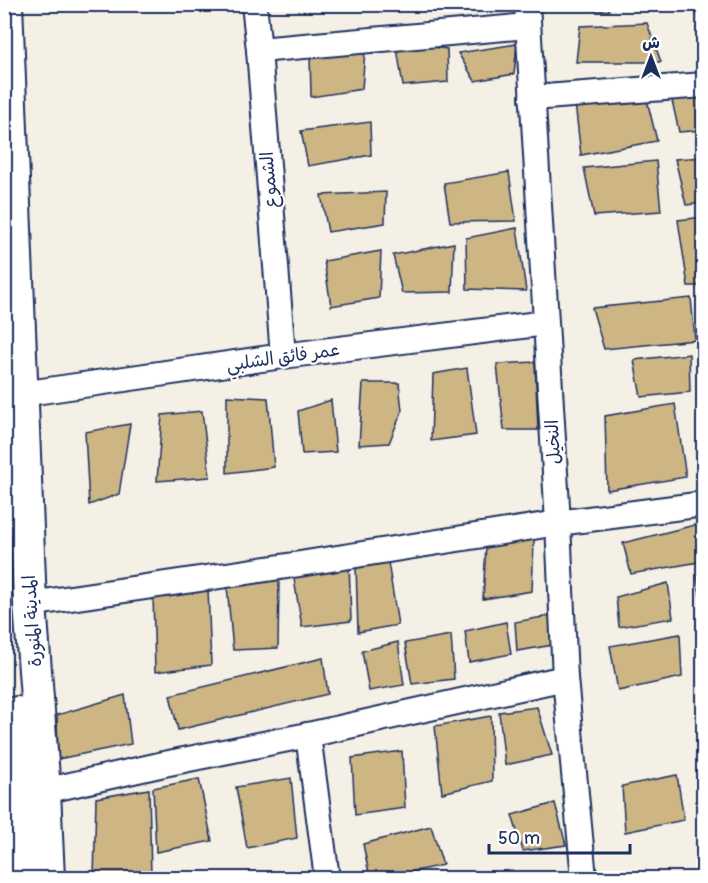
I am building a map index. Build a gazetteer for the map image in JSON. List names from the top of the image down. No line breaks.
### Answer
{"streets":{"main road":["المدينة المنورة"],"street":["الشموع","عمر فائق الشلبي","النخيل"]},"crossings":[["الشموع","عمر فائق الشلبي"],["عمر فائق الشلبي","النخيل"],["عمر فائق الشلبي","المدينة المنورة"]],"scale_bar":"50 m","north":"top"}
